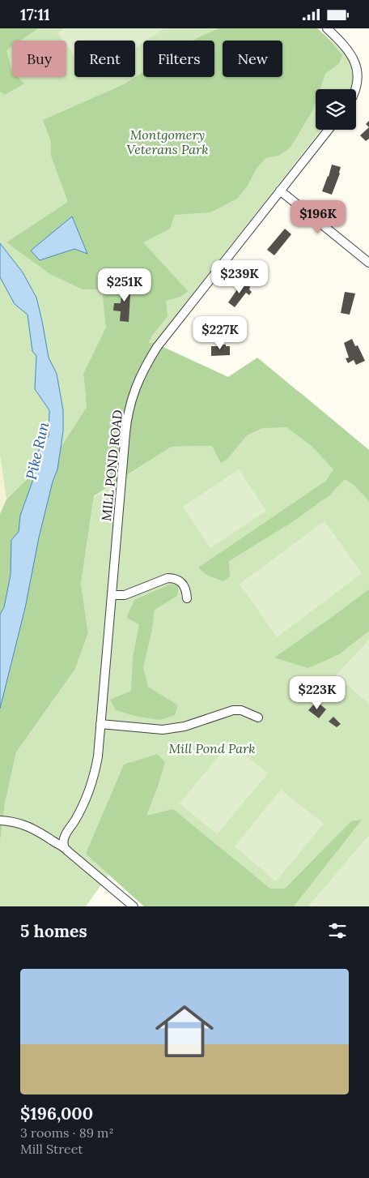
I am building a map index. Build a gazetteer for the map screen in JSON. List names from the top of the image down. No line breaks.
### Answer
{"streets":{"street":["MILL POND ROAD"]},"water":["Pike Run"],"parks":["Montgomery Veterans Park","Mill Pond Park"],"page":{"status":"17:11","chip":["Buy","Rent","Filters","New"],"price":["$196K","$239K","$251K","$227K","$223K"],"heading":"5 homes","list":[{"name":"$196,000","note":"3 rooms · 89 m² · Mill Street"}]}}
